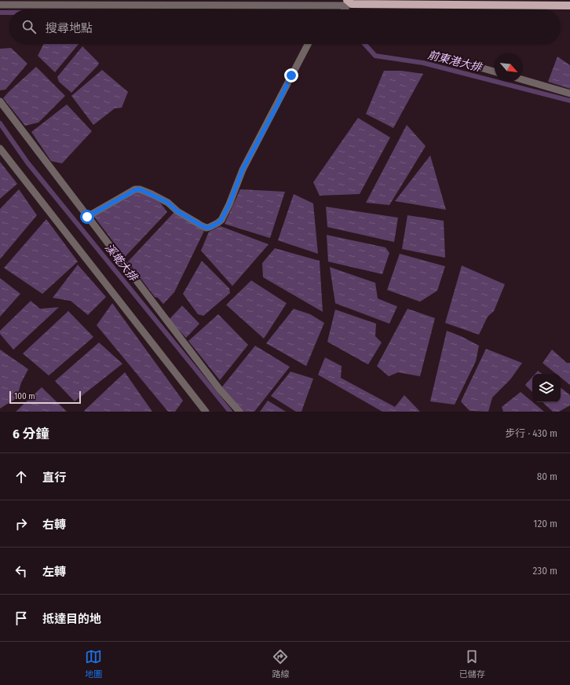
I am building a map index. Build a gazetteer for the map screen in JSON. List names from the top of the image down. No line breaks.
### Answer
{"water":["前東港大排","溪墘大排"],"scale_bar":"100 m","north":"bottom right","page":{"search":"搜尋地點","scale":"100 m","heading":["6 分鐘","步行 · 430 m"],"list":[["直行","80 m"],["右轉","120 m"],["左轉","230 m"],"抵達目的地"],"nav":["地圖","路線","已儲存"]}}
